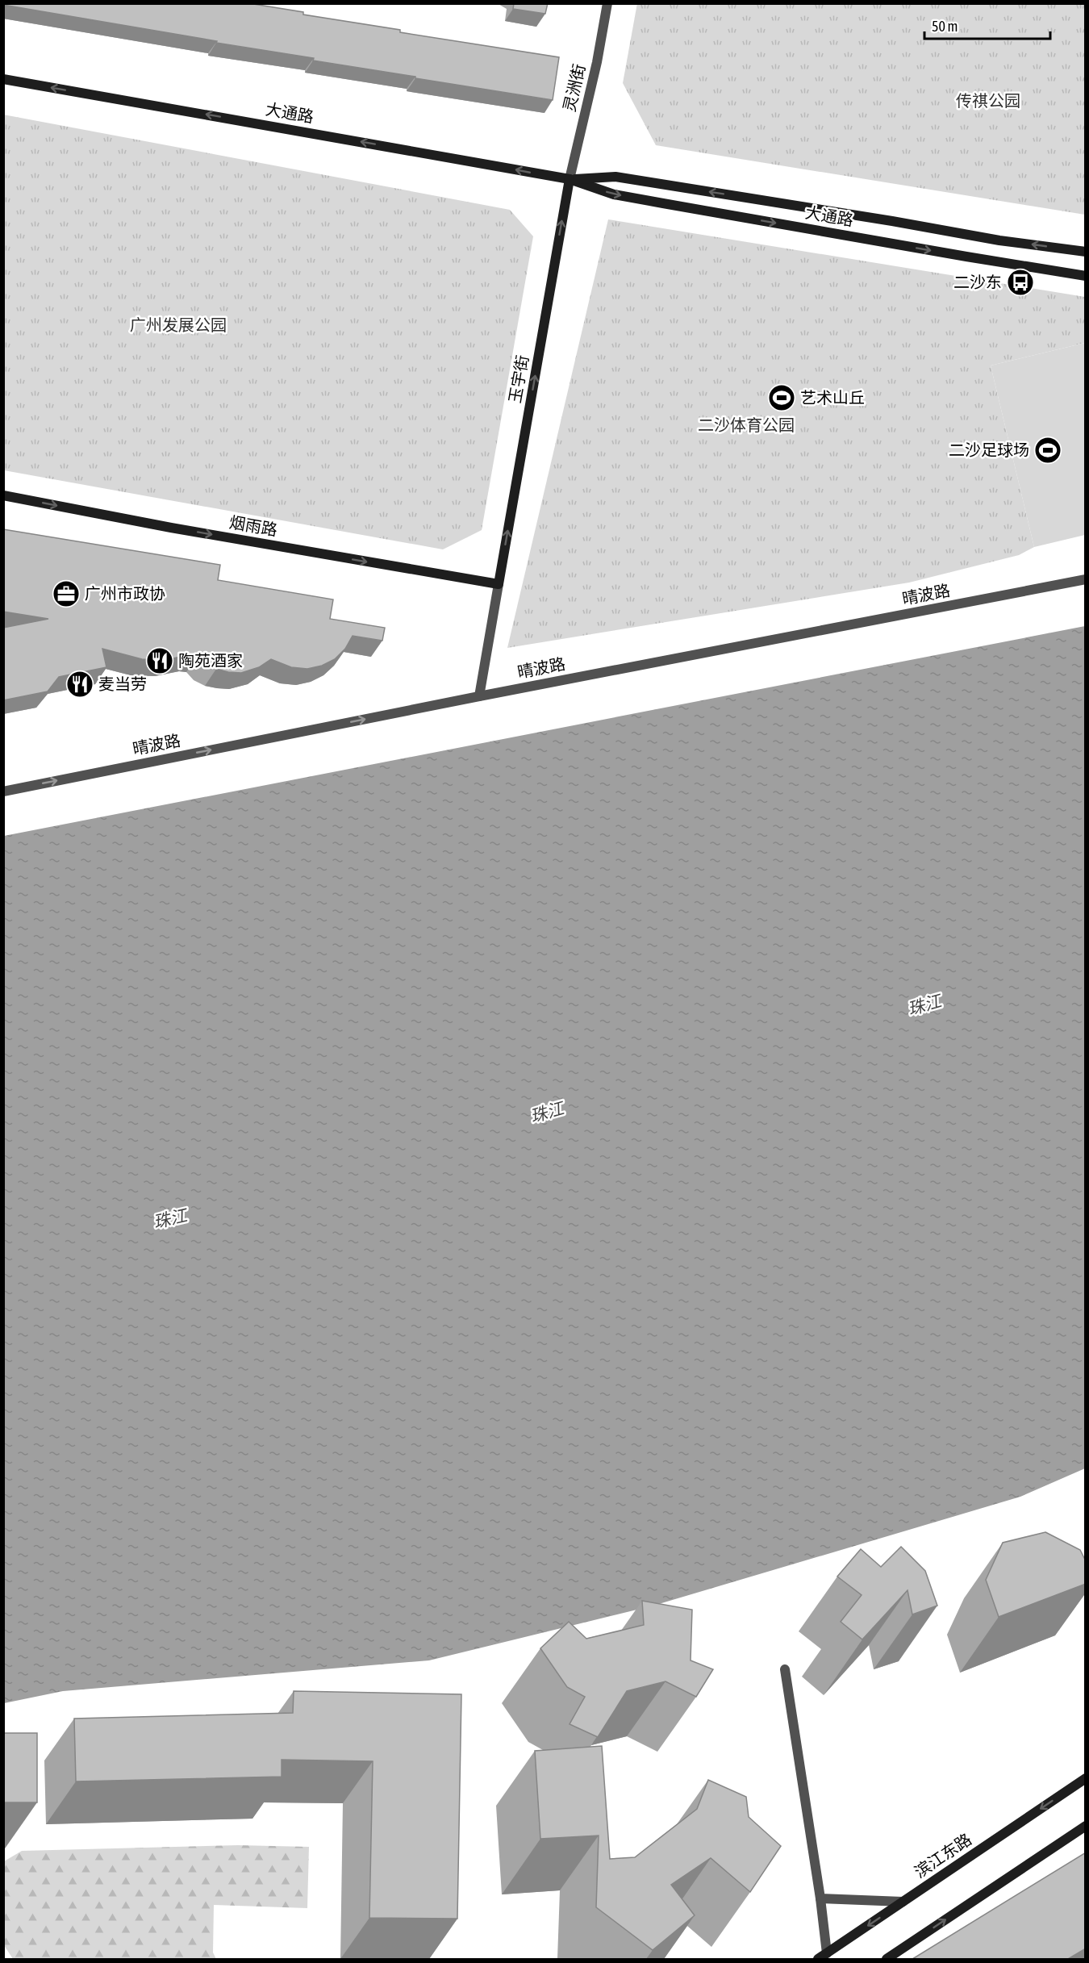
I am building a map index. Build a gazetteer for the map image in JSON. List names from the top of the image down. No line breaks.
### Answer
{"streets":{"main road":["大通路","玉宇街","烟雨路","滨江东路"],"street":["灵洲街","晴波路"]},"crossings":[["灵洲街","大通路"],["灵洲街","玉宇街"],["大通路","玉宇街"],["玉宇街","烟雨路"]],"one_way":["玉宇街","烟雨路","晴波路"],"water":["珠江"],"parks":["传祺公园","广州发展公园","二沙体育公园"],"places":{"bus stop":["二沙东"],"sports":["艺术山丘","二沙足球场"],"office":["广州市政协"],"restaurant":["陶苑酒家","麦当劳"]},"scale_bar":"50 m"}
